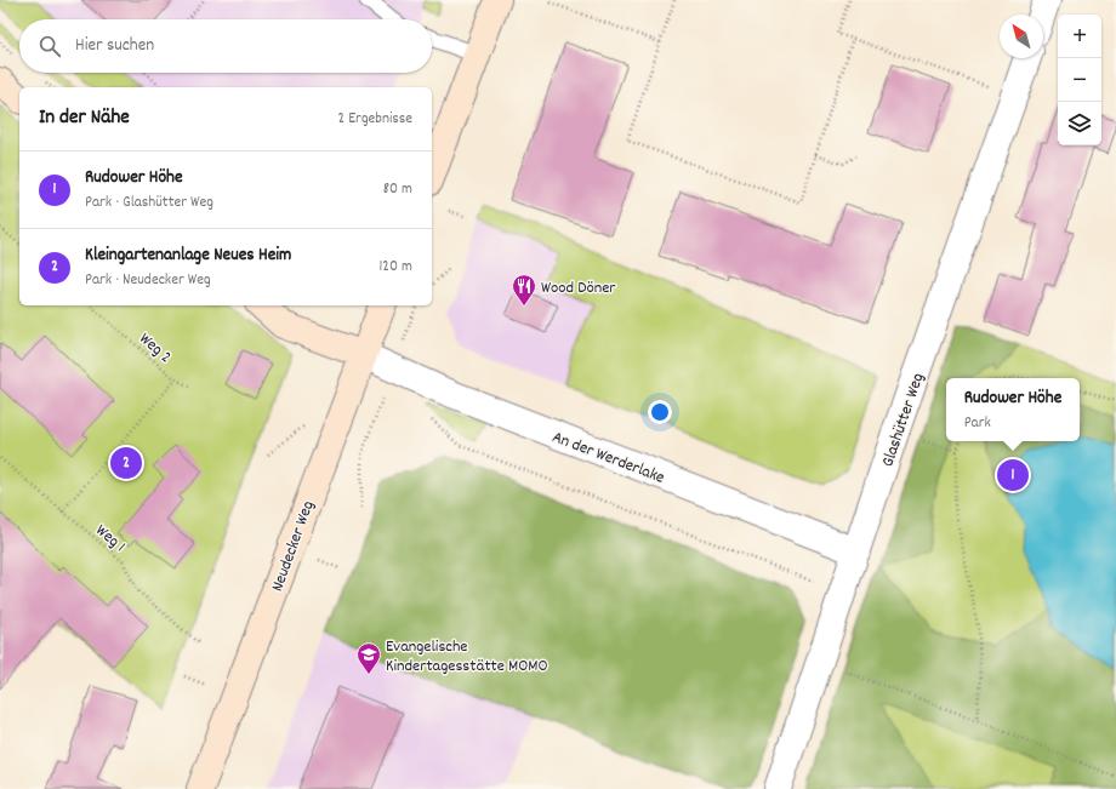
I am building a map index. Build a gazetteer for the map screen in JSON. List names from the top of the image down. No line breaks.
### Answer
{"streets":{"street":["Glashütter Weg","An der Werderlake","Neudecker Weg"],"path":["Weg 2","Weg 1"]},"crossings":[["Glashütter Weg","An der Werderlake"],["An der Werderlake","Neudecker Weg"]],"places":{"restaurant":["Wood Döner"],"school or university":["Evangelische Kindertagesstätte MOMO"]},"north":"top left","page":{"map_buttons":["+","−"],"search":"Hier suchen","heading":["In der Nähe","2 Ergebnisse"],"list":[{"mark":"1","name":"Rudower Höhe","note":"Park · Glashütter Weg","value":"80 m"},{"mark":"2","name":"Kleingartenanlage Neues Heim","note":"Park · Neudecker Weg","value":"120 m"}],"popup":["Rudower Höhe","Park"],"pins":["2","1"]}}
